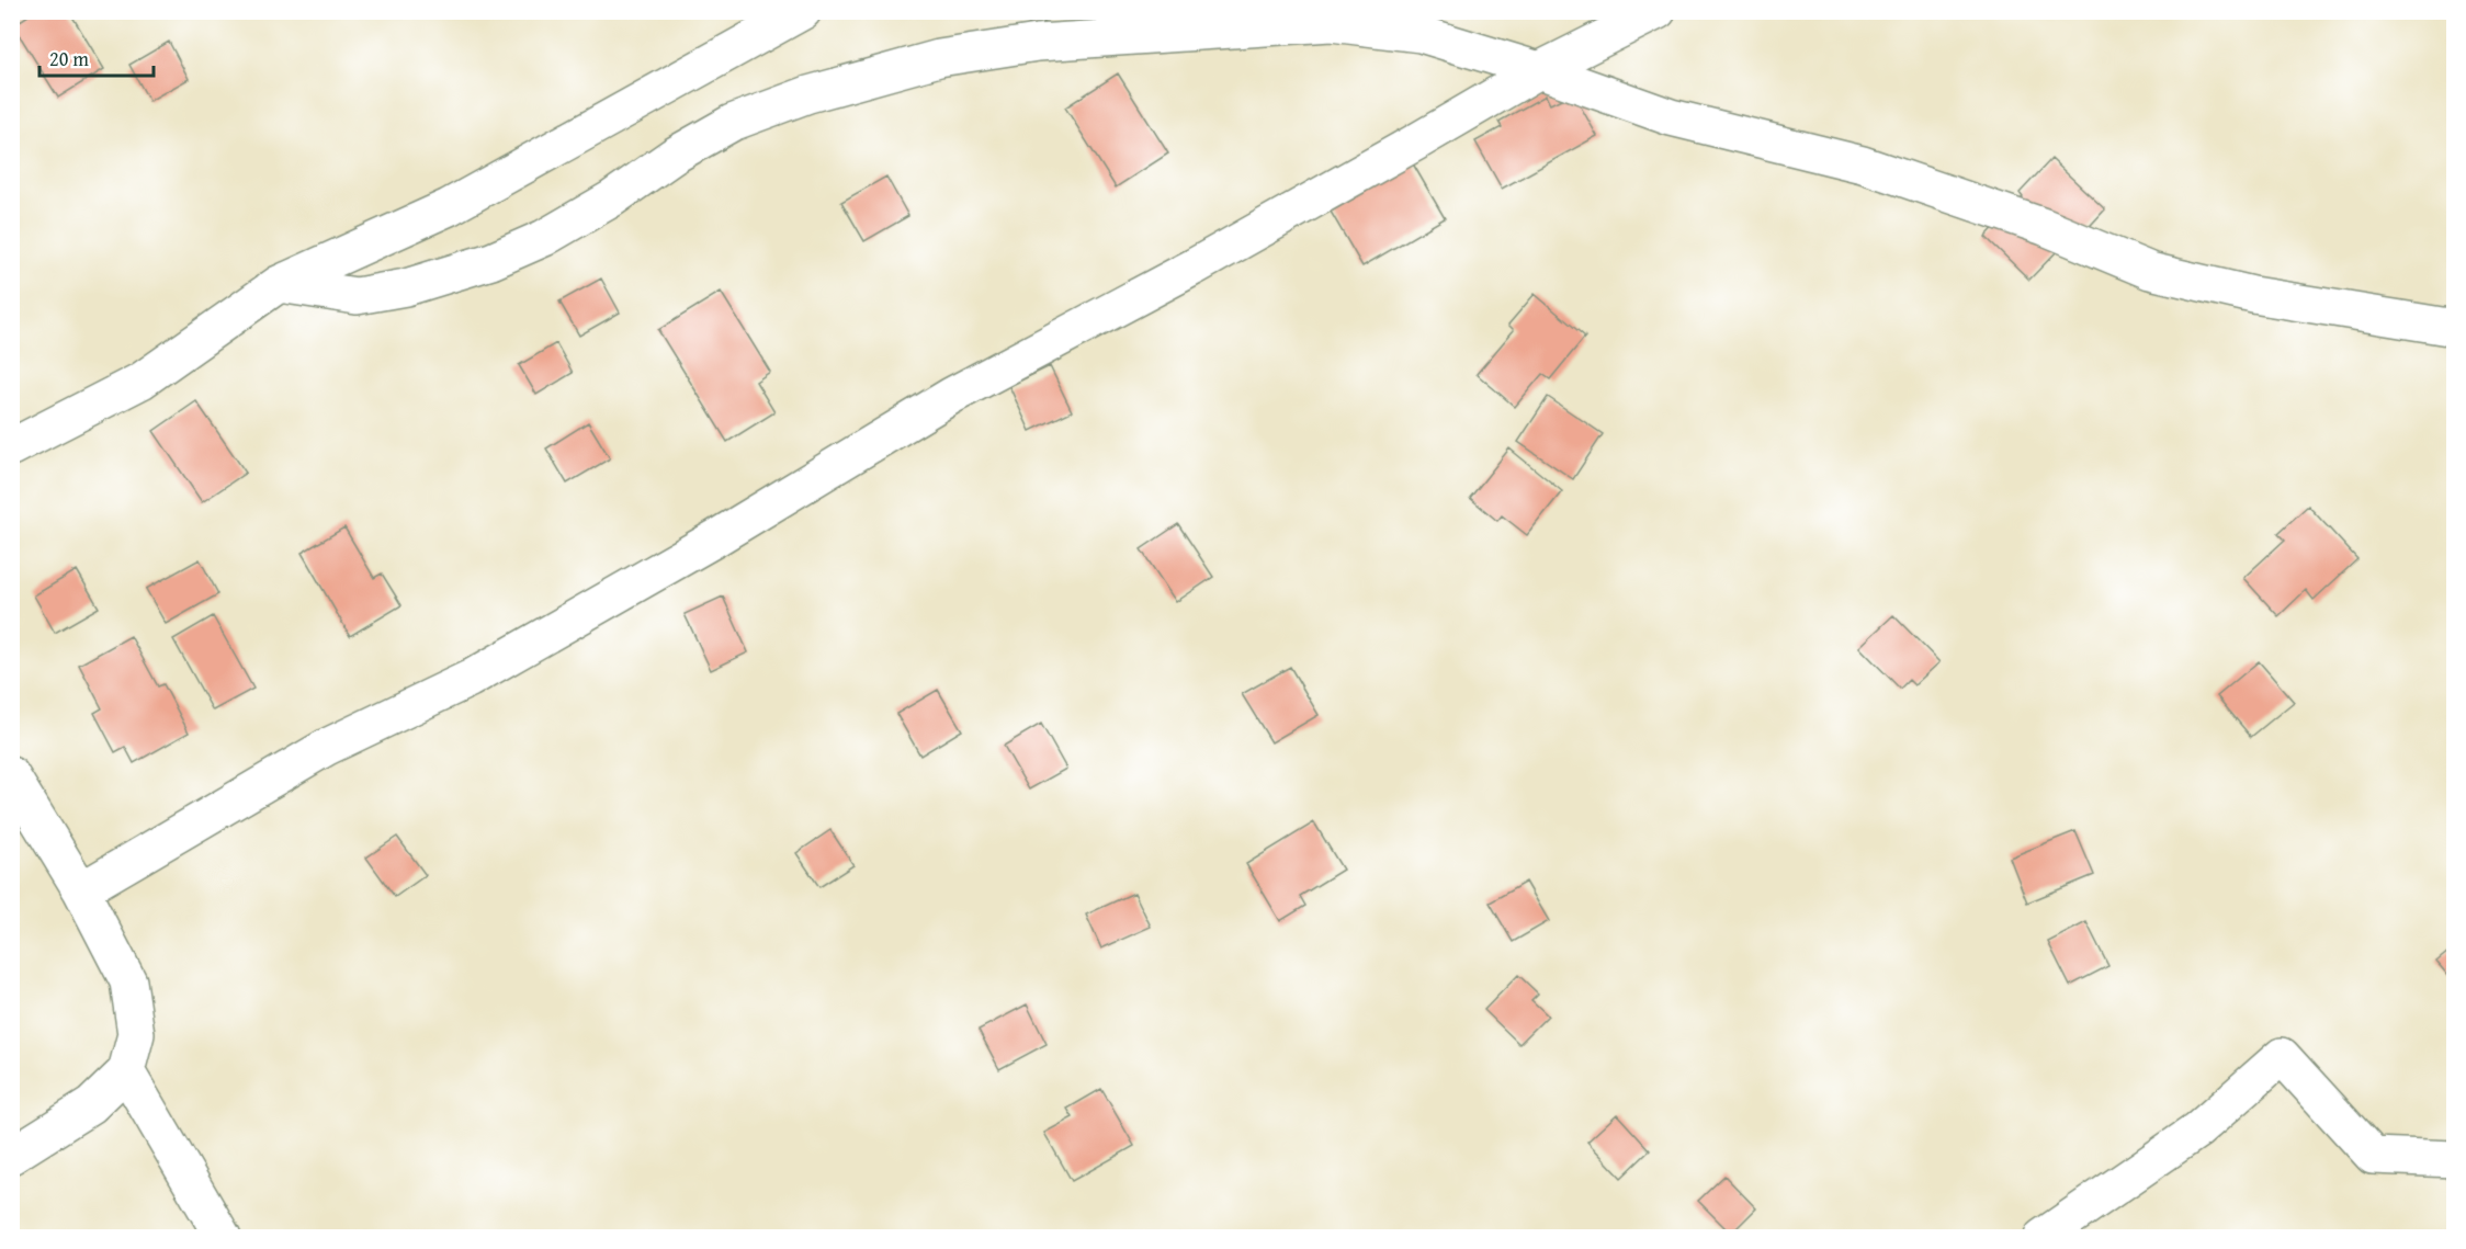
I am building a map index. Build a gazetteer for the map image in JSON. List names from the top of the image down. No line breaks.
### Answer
{"scale_bar":"20 m"}
